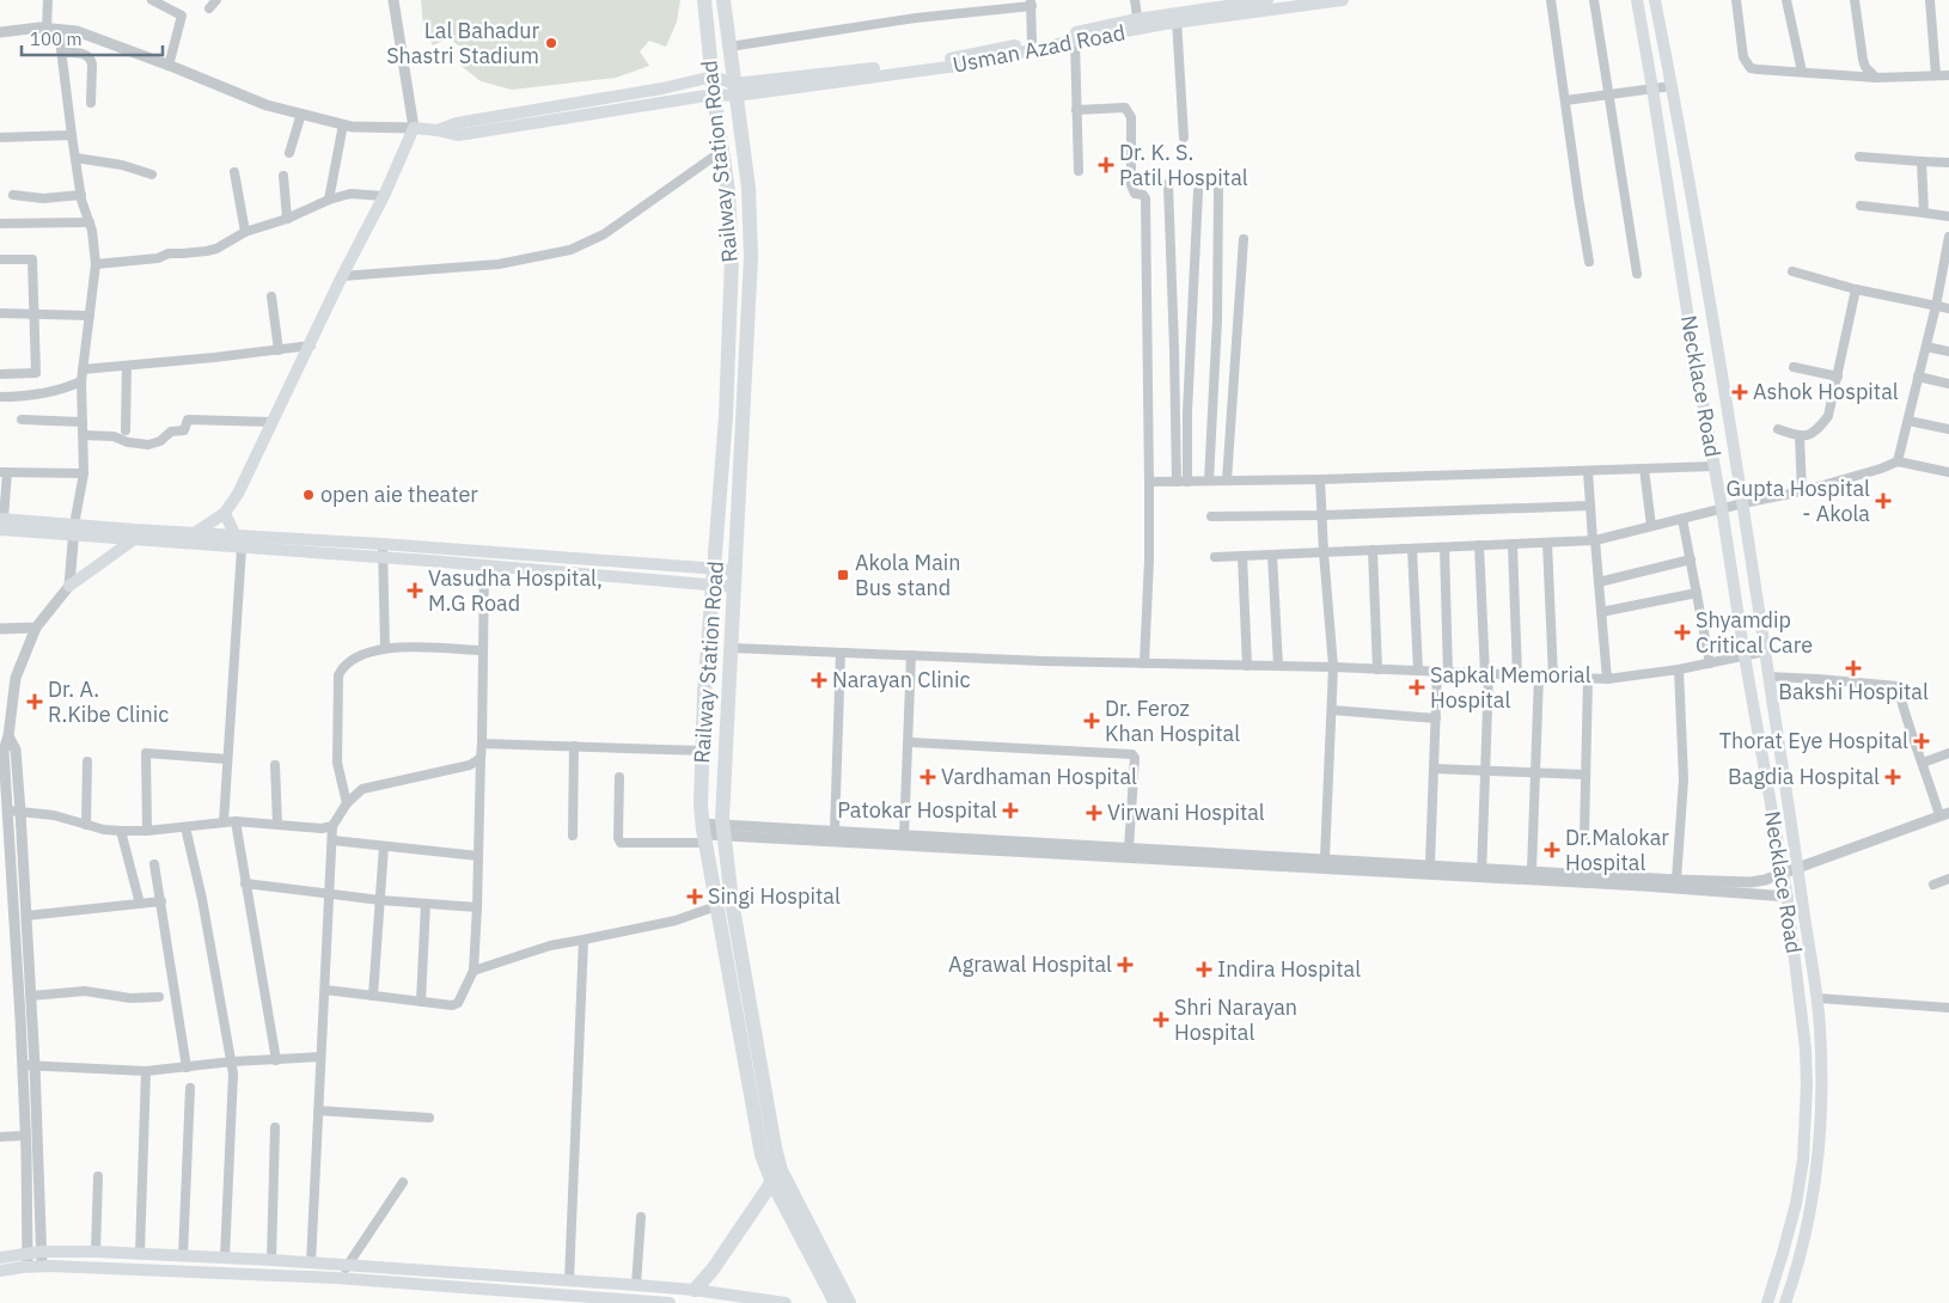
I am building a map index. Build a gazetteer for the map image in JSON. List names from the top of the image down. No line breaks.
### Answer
{"streets":{"highway":["Railway Station Road"],"main road":["Usman Azad Road","Necklace Road"]},"crossings":[["Usman Azad Road","Railway Station Road"]],"places":{"other":["Lal Bahadur Shastri Stadium","open aie theater"],"health":["Dr. K. S. Patil Hospital","Ashok Hospital","Gupta Hospital - Akola","Vasudha Hospital, M.G Road","Shyamdip Critical Care","Bakshi Hospital","Narayan Clinic","Sapkal Memorial Hospital","Dr. A. R.Kibe Clinic","Dr. Feroz Khan Hospital","Thorat Eye Hospital","Vardhaman Hospital","Bagdia Hospital","Patokar Hospital","Virwani Hospital","Dr.Malokar Hospital","Singi Hospital","Agrawal Hospital","Indira Hospital","Shri Narayan Hospital"],"transit":["Akola Main Bus stand"]},"scale_bar":"100 m"}
